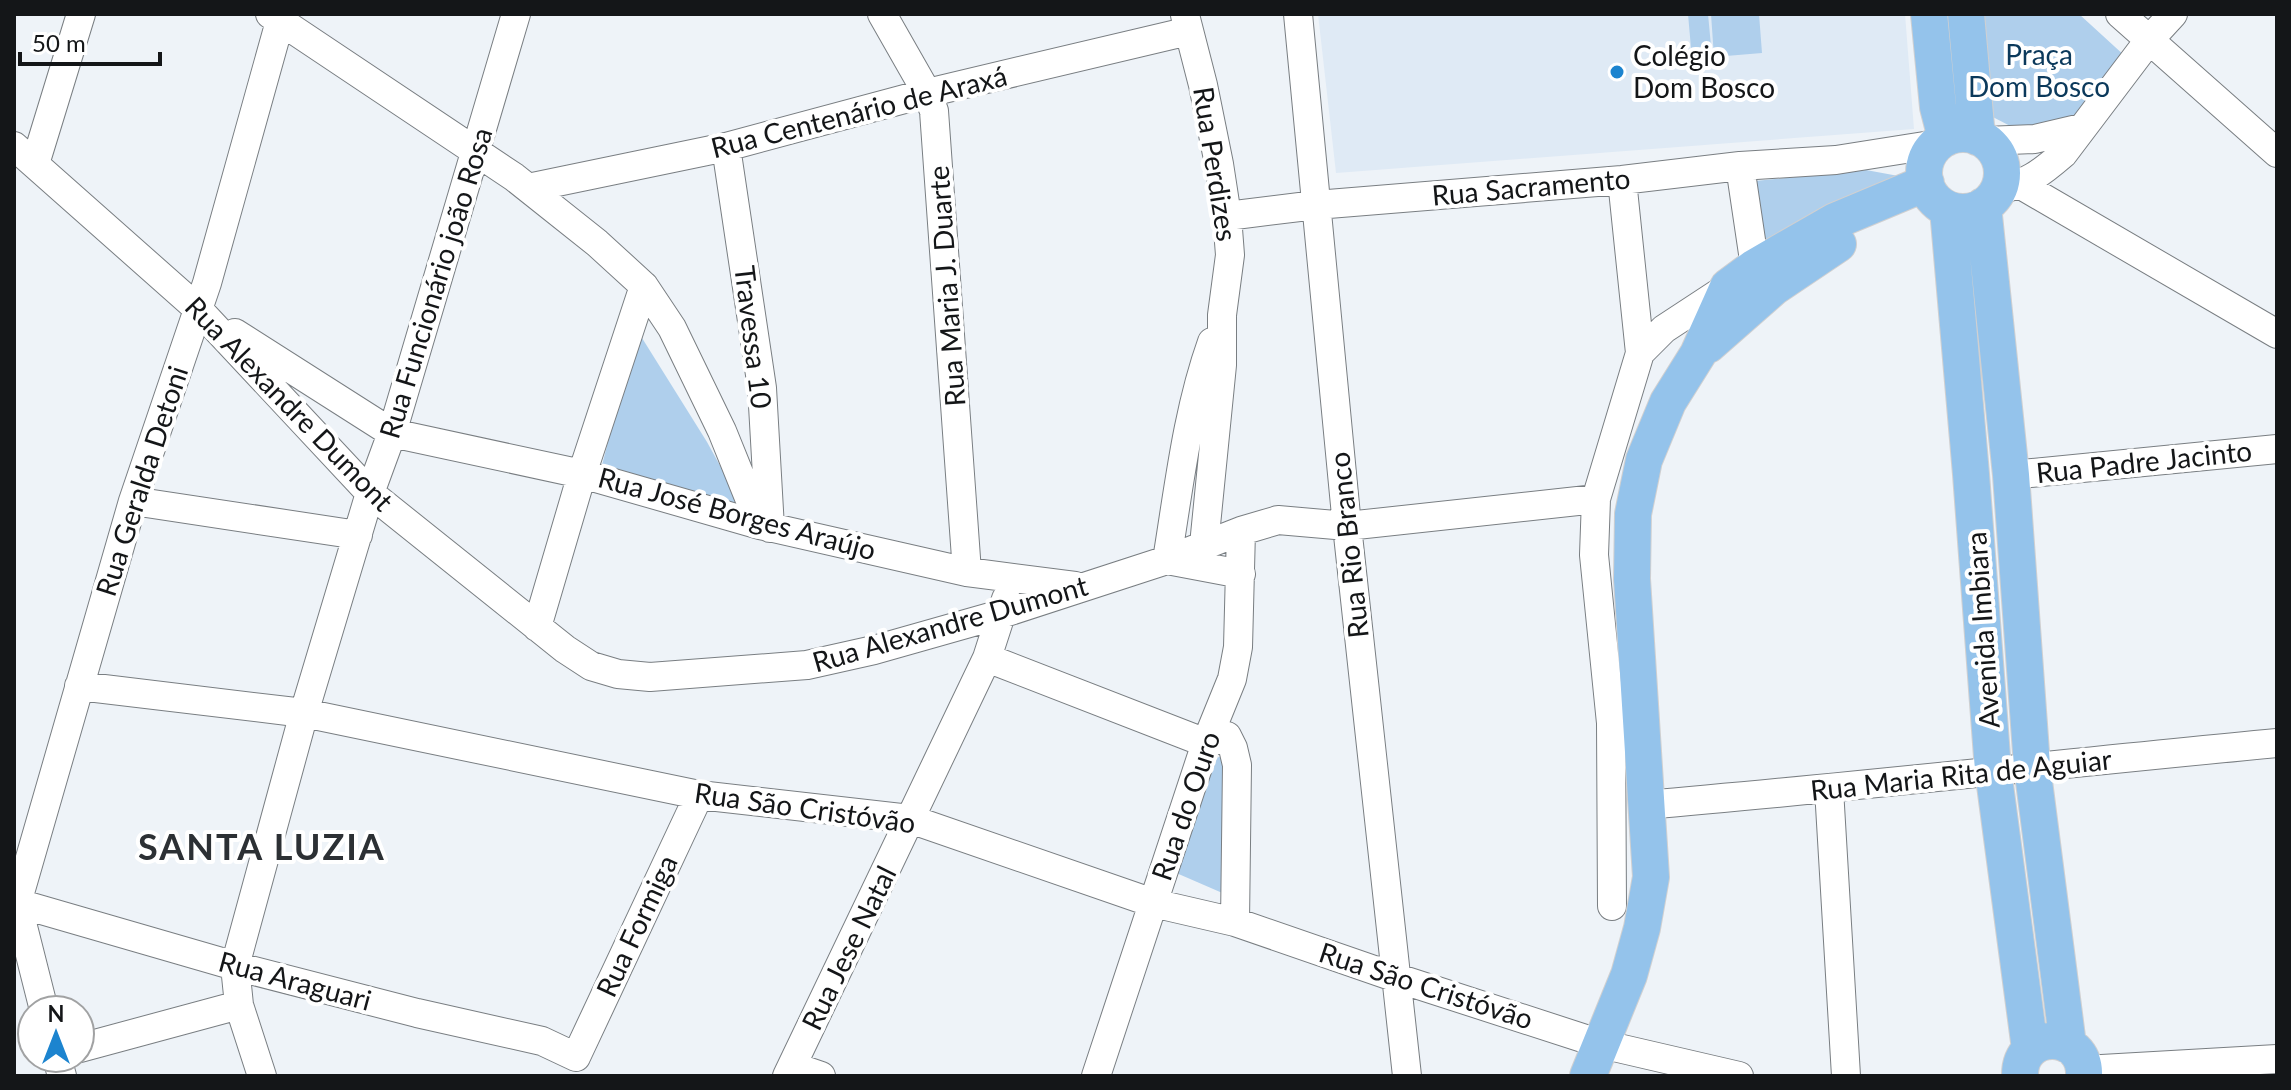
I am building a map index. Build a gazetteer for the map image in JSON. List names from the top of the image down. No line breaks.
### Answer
{"streets":{"main road":["Avenida Imbiara"],"street":["Rua Centenário de Araxá","Rua Perdizes","Rua Sacramento","Rua Funcionário joão Rosa","Rua Maria J. Duarte","Travessa 10","Rua Alexandre Dumont","Rua Padre Jacinto","Rua Geralda Detoni","Rua José Borges Araújo","Rua Rio Branco","Rua Maria Rita de Aguiar","Rua do Ouro","Rua São Cristóvão","Rua Formiga","Rua Jese Natal","Rua Araguari"]},"crossings":[["Rua Centenário de Araxá","Rua Perdizes"],["Rua Centenário de Araxá","Rua Maria J. Duarte"],["Rua Centenário de Araxá","Travessa 10"],["Rua Perdizes","Rua Sacramento"],["Rua Sacramento","Rua Rio Branco"],["Rua Sacramento","Avenida Imbiara"],["Rua Funcionário joão Rosa","Rua Alexandre Dumont"],["Rua Funcionário joão Rosa","Rua José Borges Araújo"],["Rua Funcionário joão Rosa","Rua São Cristóvão"],["Rua Funcionário joão Rosa","Rua Araguari"],["Rua Maria J. Duarte","Rua José Borges Araújo"],["Travessa 10","Rua José Borges Araújo"],["Rua Alexandre Dumont","Rua Geralda Detoni"],["Rua Alexandre Dumont","Rua José Borges Araújo"],["Rua Alexandre Dumont","Rua Rio Branco"],["Rua Alexandre Dumont","Rua do Ouro"],["Rua Alexandre Dumont","Rua Jese Natal"],["Rua Padre Jacinto","Avenida Imbiara"],["Rua Geralda Detoni","Rua São Cristóvão"],["Rua Geralda Detoni","Rua Araguari"],["Rua José Borges Araújo","Rua Jese Natal"],["Rua Rio Branco","Rua São Cristóvão"],["Avenida Imbiara","Rua Maria Rita de Aguiar"],["Rua do Ouro","Rua São Cristóvão"],["Rua São Cristóvão","Rua Formiga"],["Rua São Cristóvão","Rua Jese Natal"],["Rua Formiga","Rua Araguari"]],"districts":["SANTA LUZIA"],"parks":["Praça Dom Bosco"],"places":["Colégio Dom Bosco"],"scale_bar":"50 m","north":"top"}
